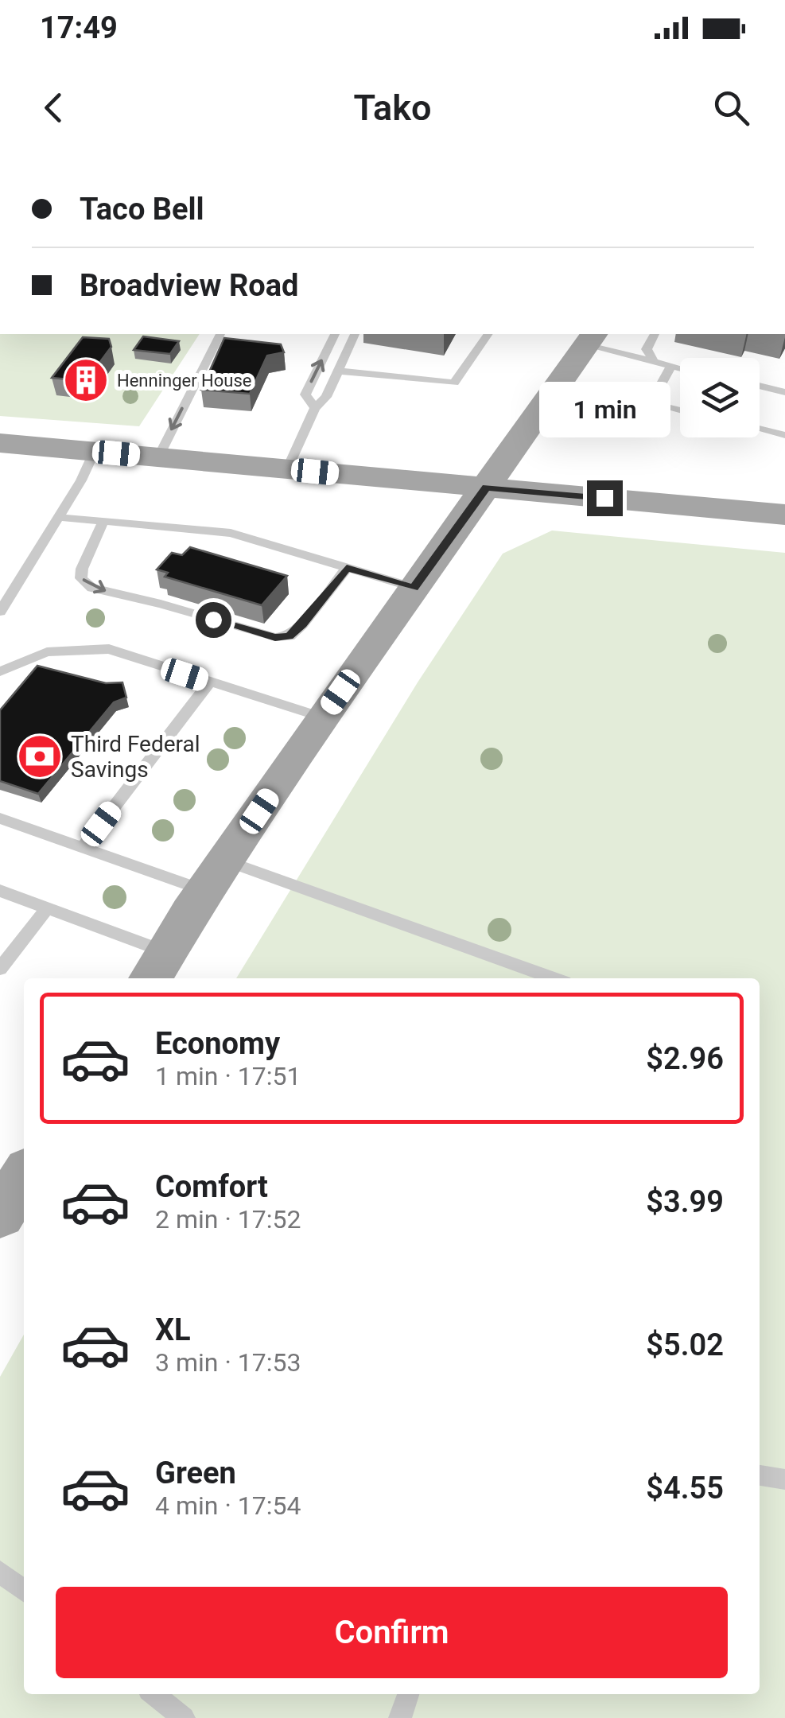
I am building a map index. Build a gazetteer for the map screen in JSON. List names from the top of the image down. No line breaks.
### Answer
{"places":{"building":["Henninger House"],"bank":["Third Federal Savings"]},"page":{"status":"17:49","header":"Tako","banner":["Taco Bell","Broadview Road"],"bubble":"1 min","list":[{"name":"Economy","note":"1 min · 17:51","value":"$2.96"},{"name":"Comfort","note":"2 min · 17:52","value":"$3.99"},{"name":"XL","note":"3 min · 17:53","value":"$5.02"},{"name":"Green","note":"4 min · 17:54","value":"$4.55"}],"buttons":"Confirm"}}
